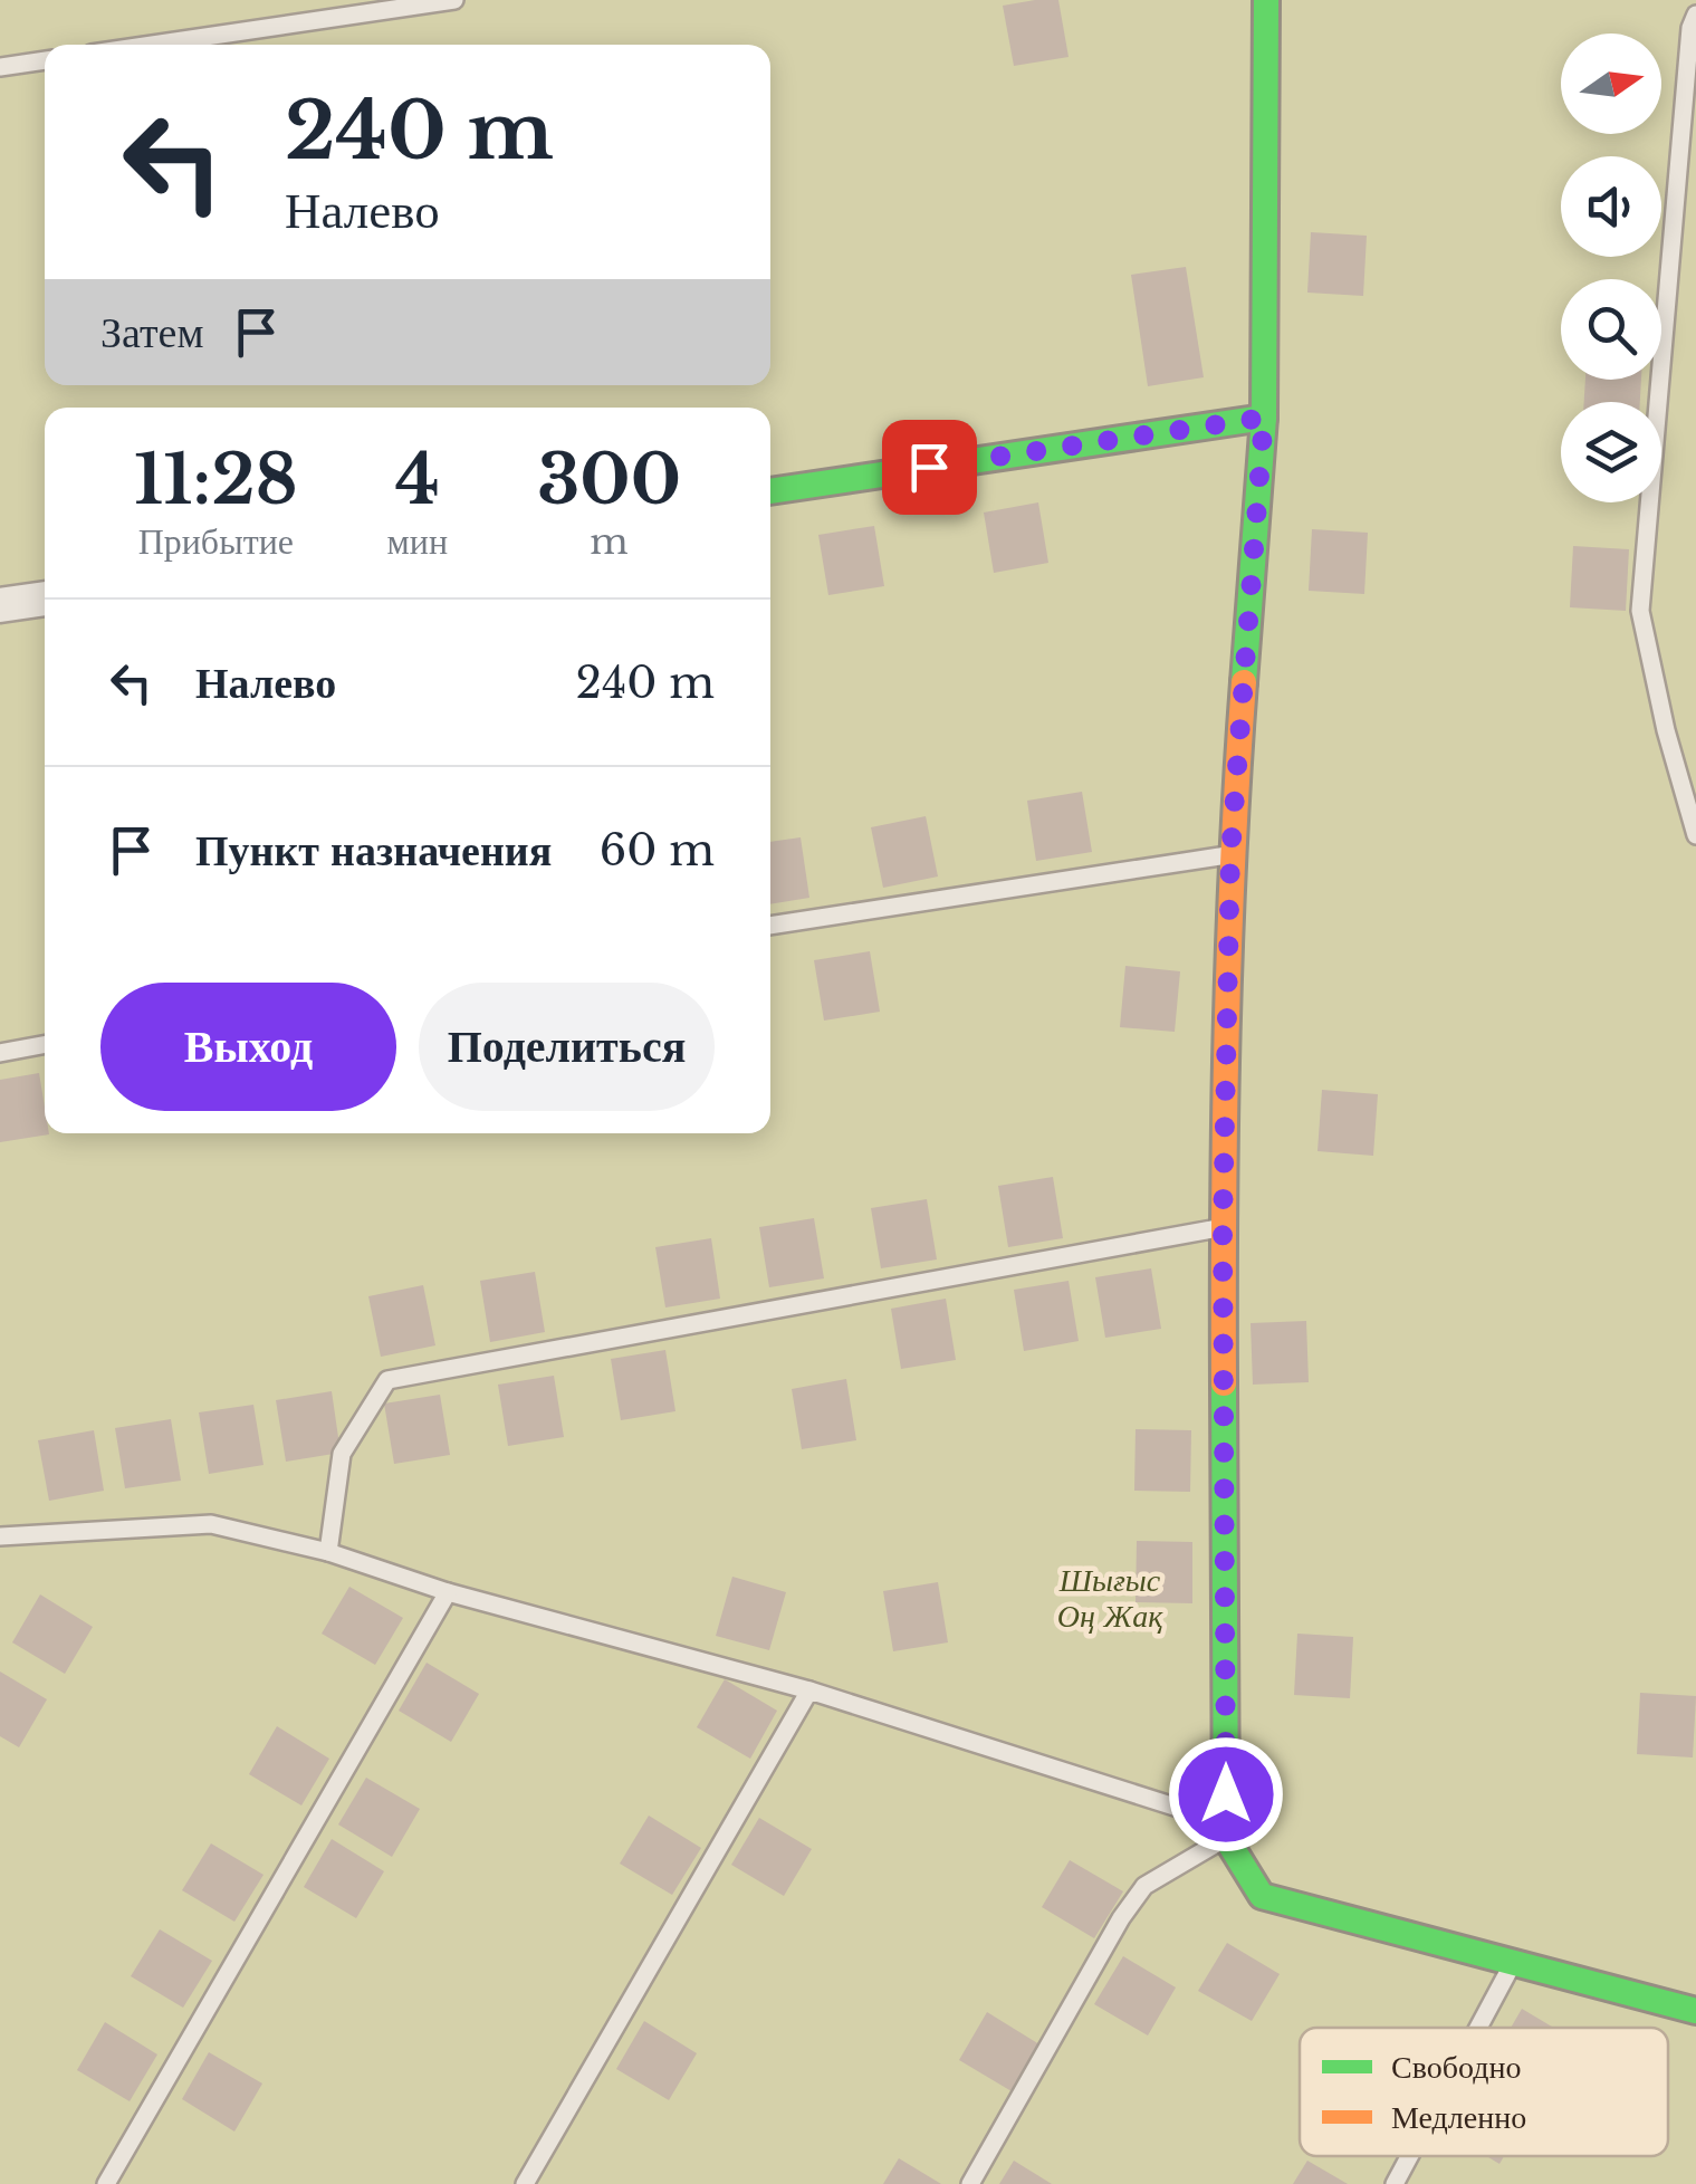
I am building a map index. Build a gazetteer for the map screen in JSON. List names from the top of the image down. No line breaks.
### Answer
{"parks":["Шығыс Оң Жақ"],"legend":["Свободно","Медленно"],"north":"right","page":{"turn":["240 m","Налево"],"then":"Затем","eta":["11:28","Прибытие","4","мин","300","m"],"list":[{"name":"Налево","value":"240 m"},{"name":"Пункт назначения","value":"60 m"}],"buttons":["Выход","Поделиться"]}}
